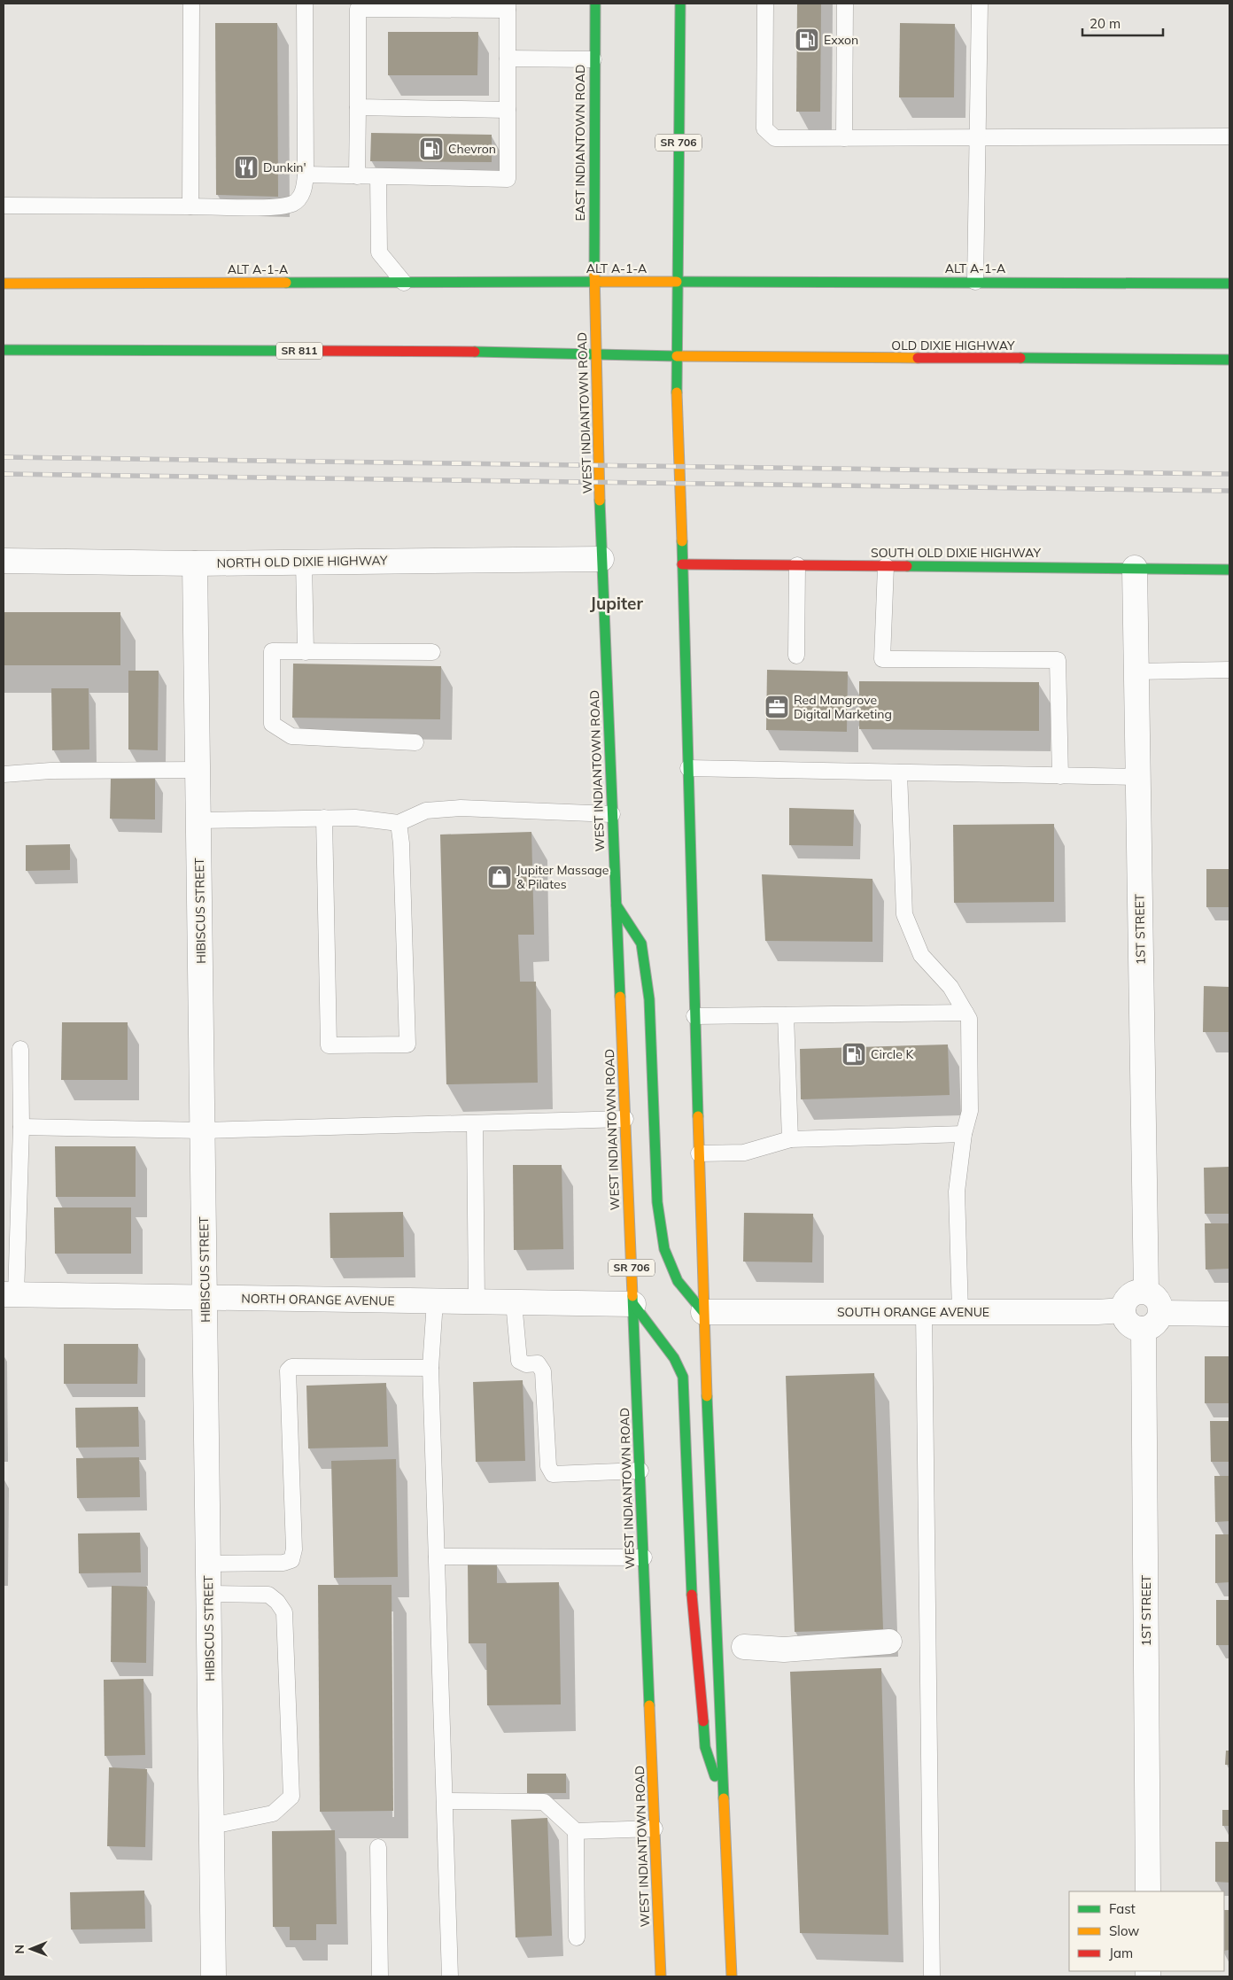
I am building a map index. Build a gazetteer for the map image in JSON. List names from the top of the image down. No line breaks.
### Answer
{"streets":{"main road":["EAST INDIANTOWN ROAD","SR 706","ALT A-1-A","OLD DIXIE HIGHWAY","SR 811","WEST INDIANTOWN ROAD","SOUTH OLD DIXIE HIGHWAY"],"street":["NORTH OLD DIXIE HIGHWAY","HIBISCUS STREET","1ST STREET","NORTH ORANGE AVENUE","SOUTH ORANGE AVENUE"]},"crossings":[["EAST INDIANTOWN ROAD","ALT A-1-A"],["EAST INDIANTOWN ROAD","WEST INDIANTOWN ROAD"],["SR 706","ALT A-1-A"],["SR 706","OLD DIXIE HIGHWAY"],["SR 706","SR 811"],["SR 706","SOUTH OLD DIXIE HIGHWAY"],["SR 706","SOUTH ORANGE AVENUE"],["ALT A-1-A","WEST INDIANTOWN ROAD"],["OLD DIXIE HIGHWAY","SR 811"],["SR 811","WEST INDIANTOWN ROAD"],["WEST INDIANTOWN ROAD","NORTH OLD DIXIE HIGHWAY"],["WEST INDIANTOWN ROAD","NORTH ORANGE AVENUE"],["SOUTH OLD DIXIE HIGHWAY","1ST STREET"],["NORTH OLD DIXIE HIGHWAY","HIBISCUS STREET"],["HIBISCUS STREET","NORTH ORANGE AVENUE"],["1ST STREET","SOUTH ORANGE AVENUE"]],"districts":["Jupiter"],"places":{"fuel station":["Exxon","Chevron","Circle K"],"restaurant":["Dunkin'"],"office":["Red Mangrove Digital Marketing"],"shop":["Jupiter Massage & Pilates"]},"legend":["Fast","Slow","Jam"],"scale_bar":"20 m","north":"left"}
